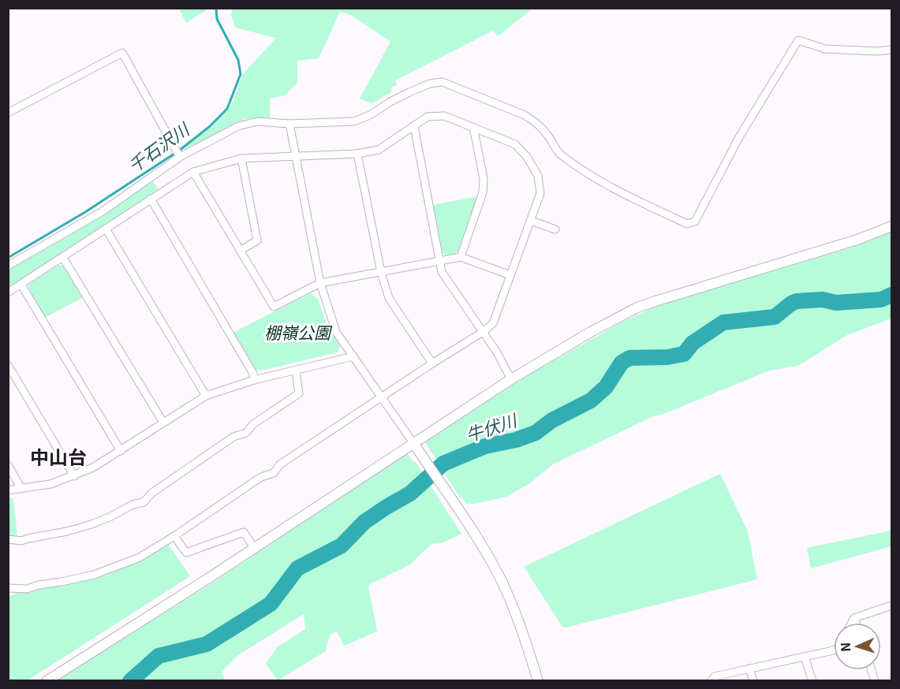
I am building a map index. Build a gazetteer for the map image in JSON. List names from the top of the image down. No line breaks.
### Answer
{"districts":["中山台"],"water":["千石沢川","牛伏川"],"parks":["棚嶺公園"],"north":"left"}
